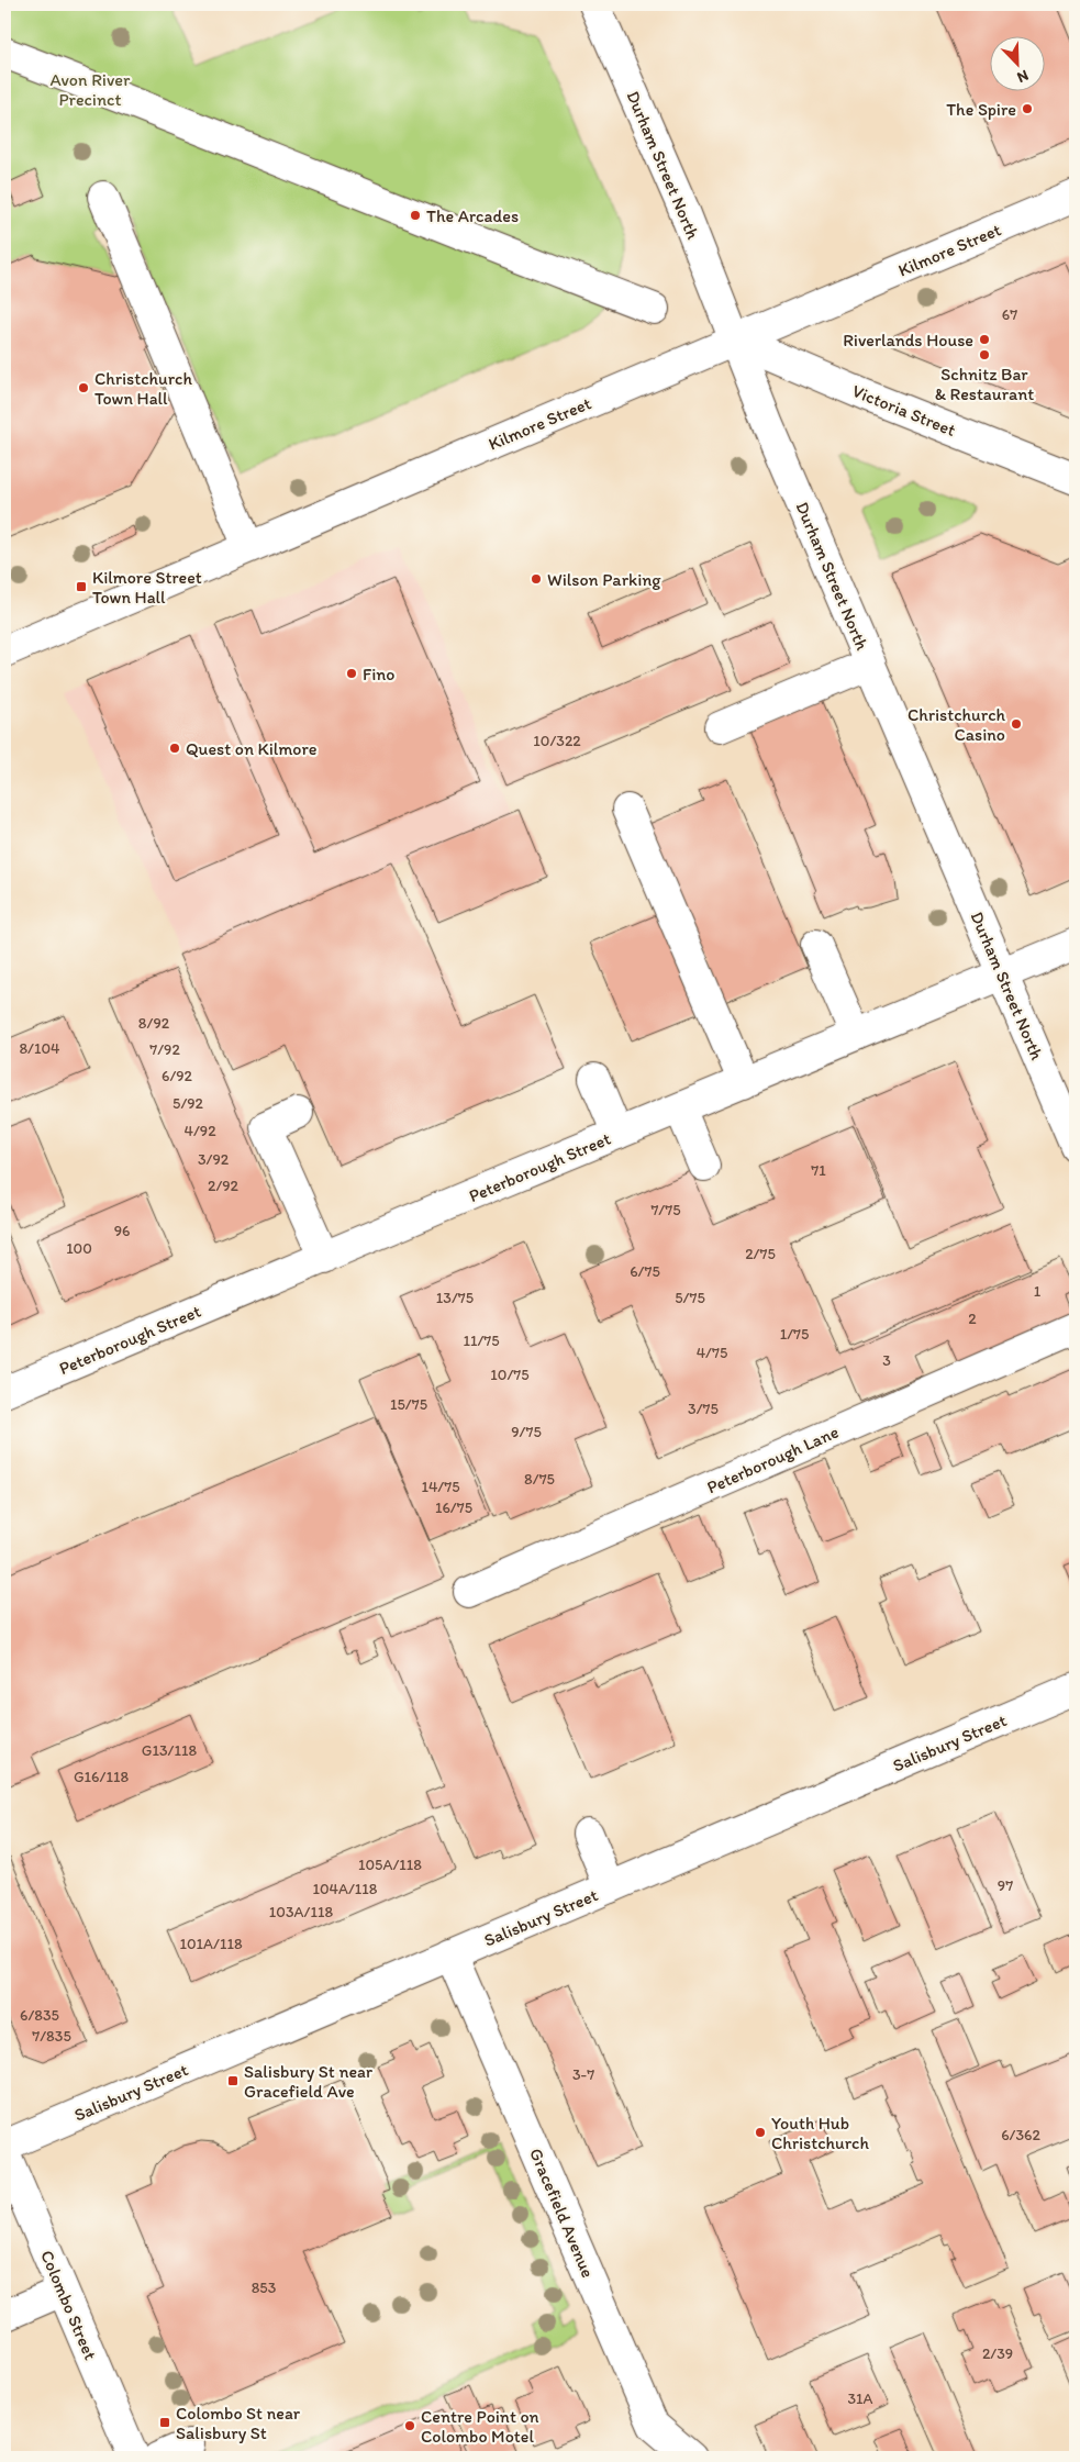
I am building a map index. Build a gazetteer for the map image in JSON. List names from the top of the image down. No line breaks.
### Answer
{"streets":{"street":["Durham Street North","Kilmore Street","Victoria Street","Peterborough Street","Peterborough Lane","Salisbury Street","Gracefield Avenue","Colombo Street"]},"crossings":[["Durham Street North","Kilmore Street"],["Durham Street North","Victoria Street"],["Durham Street North","Peterborough Street"],["Kilmore Street","Victoria Street"],["Salisbury Street","Gracefield Avenue"]],"parks":["Avon River Precinct"],"places":{"other":["The Spire","The Arcades","Riverlands House","Schnitz Bar & Restaurant","Christchurch Town Hall","Wilson Parking","Fino","Christchurch Casino","Quest on Kilmore","Youth Hub Christchurch","Centre Point on Colombo Motel"],"transit":["Kilmore Street Town Hall","Salisbury St near Gracefield Ave","Colombo St near Salisbury St"]},"house_numbers":["67","10/322","8/92","8/104","7/92","6/92","5/92","4/92","3/92","71","2/92","7/75","96","100","2/75","6/75","1","13/75","5/75","2","1/75","11/75","4/75","3","10/75","15/75","3/75","9/75","8/75","14/75","16/75","G13/118","G16/118","105A/118","97","104A/118","103A/118","101A/118","6/835","7/835","3-7","6/362","853","2/39","31A"],"north":"bottom right"}
